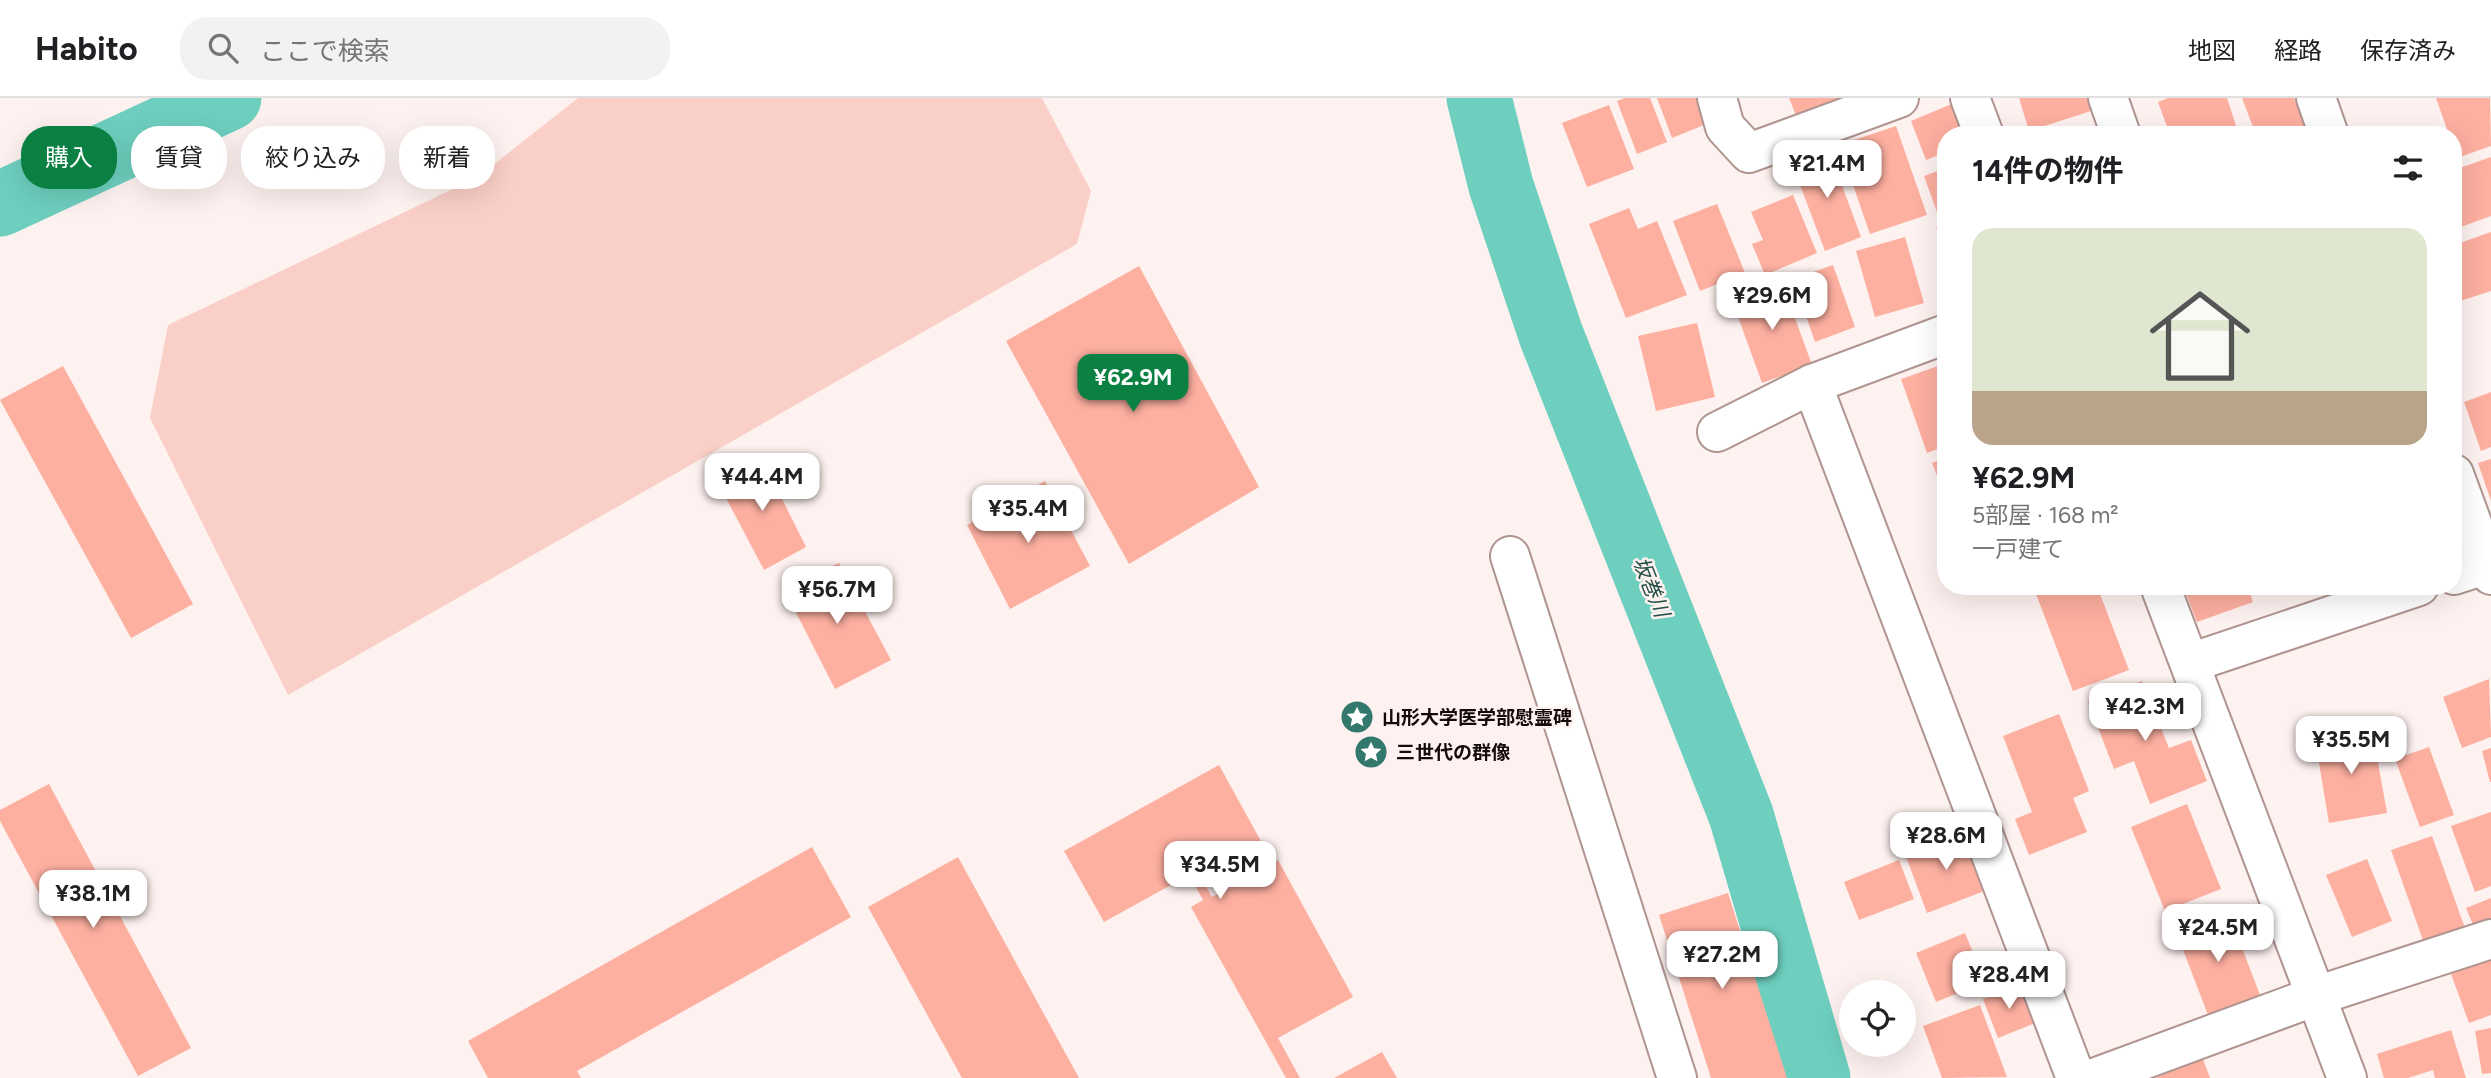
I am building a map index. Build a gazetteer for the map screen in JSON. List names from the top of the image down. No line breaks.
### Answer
{"water":["坂巻川"],"places":{"place":["山形大学医学部慰霊碑","三世代の群像"]},"page":{"header":"Habito","search":"ここで検索","nav":["地図","経路","保存済み"],"chip":["購入","賃貸","絞り込み","新着"],"heading":"14件の物件","price":["¥21.4M","¥29.6M","¥62.9M","¥44.4M","¥35.4M","¥56.7M","¥42.3M","¥35.5M","¥28.6M","¥34.5M","¥38.1M","¥24.5M","¥27.2M","¥28.4M"],"list":[{"name":"¥62.9M","note":"5部屋 · 168 m² · 一戸建て"}]}}
